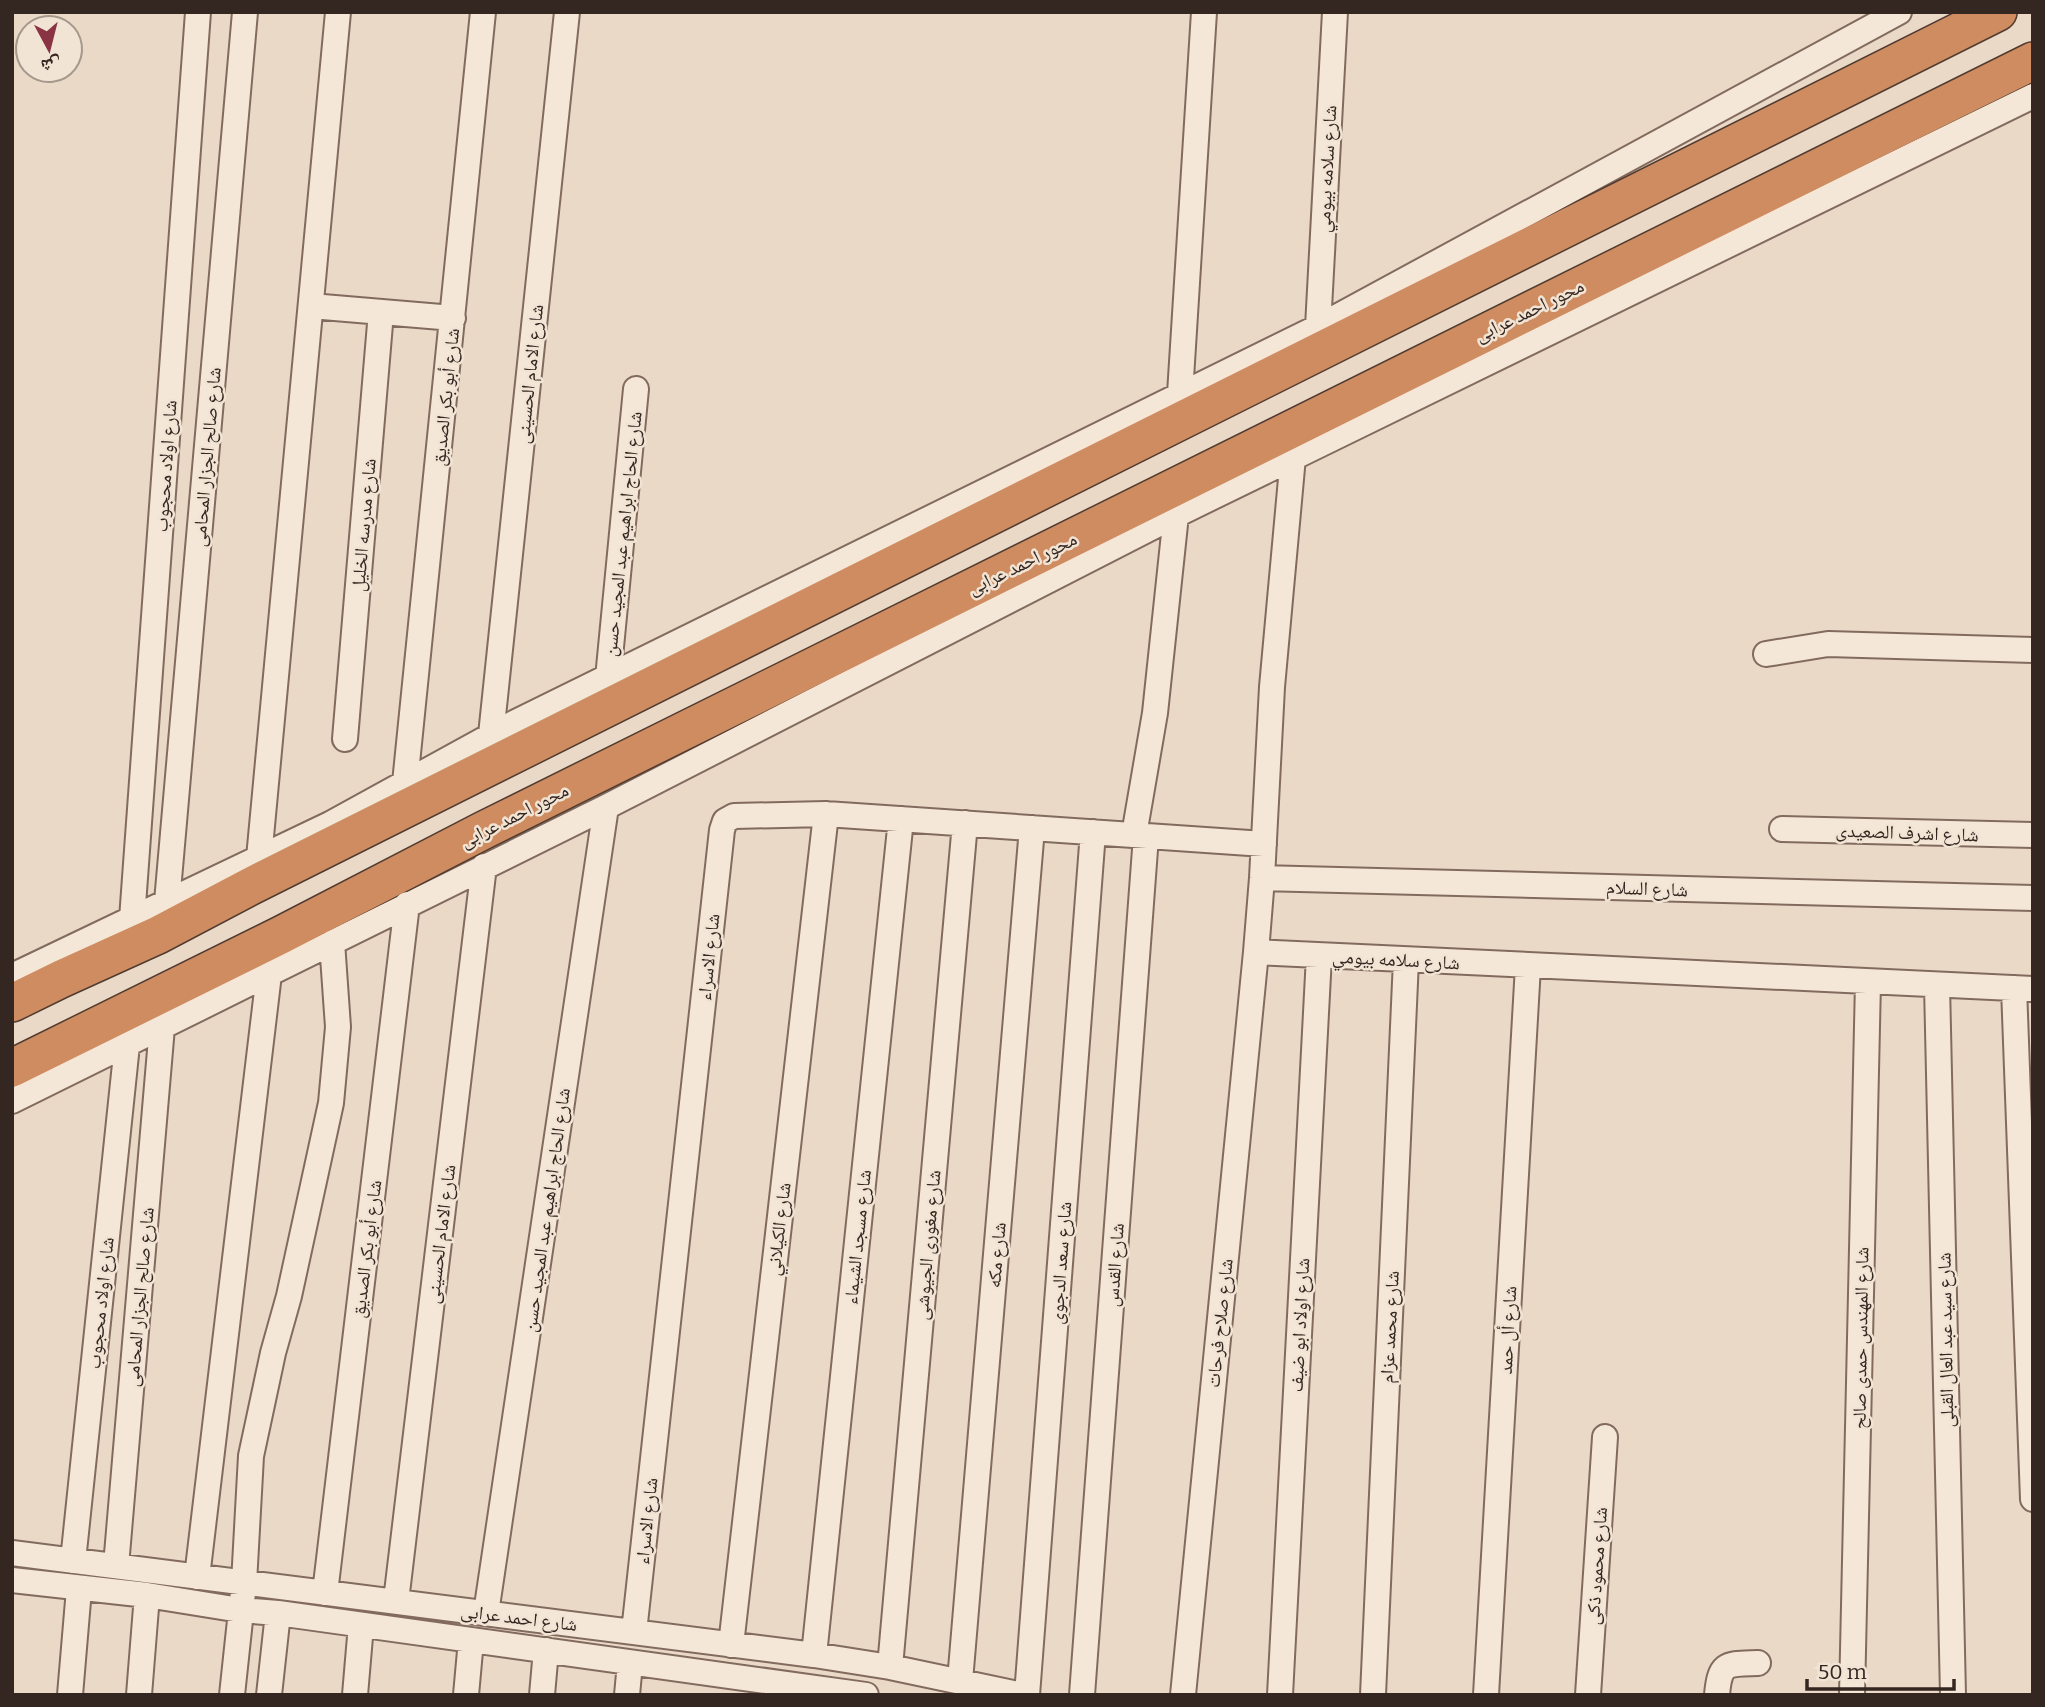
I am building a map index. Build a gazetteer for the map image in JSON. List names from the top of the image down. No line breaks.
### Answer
{"streets":{"highway":["محور احمد عرابى"],"street":["شارع سلامه بيومي","شارع الامام الحسينى","شارع أبو بكر الصديق","شارع صالح الجزار المحامى","شارع اولاد محجوب","شارع مدرسه الخليل","شارع الحاج ابراهيم عبد المجيد حسن","شارع اشرف الصعيدى","شارع السلام","شارع الاسراء","شارع الكيلاني","شارع مسجد الشيماء","شارع مغورى الجيوشى","شارع مكه","شارع سعد الدجوى","شارع القدس","شارع صلاح فرحات","شارع اولاد ابو ضيف","شارع محمد عزام","شارع أل حمد","شارع المهندس حمدى صالح","شارع سيد عبد العال القبلى","شارع محمود ذكى","شارع احمد عرابى"]},"crossings":[["شارع سلامه بيومي","شارع صلاح فرحات"],["شارع سلامه بيومي","شارع اولاد ابو ضيف"],["شارع سلامه بيومي","شارع محمد عزام"],["شارع سلامه بيومي","شارع أل حمد"],["شارع سلامه بيومي","شارع المهندس حمدى صالح"],["شارع سلامه بيومي","شارع سيد عبد العال القبلى"],["شارع الامام الحسينى","شارع احمد عرابى"],["شارع أبو بكر الصديق","شارع احمد عرابى"],["شارع صالح الجزار المحامى","شارع احمد عرابى"],["شارع اولاد محجوب","شارع احمد عرابى"],["شارع الحاج ابراهيم عبد المجيد حسن","شارع احمد عرابى"],["شارع الاسراء","شارع الكيلاني"],["شارع الاسراء","شارع مسجد الشيماء"],["شارع الاسراء","شارع مغورى الجيوشى"],["شارع الاسراء","شارع مكه"],["شارع الاسراء","شارع سعد الدجوى"],["شارع الاسراء","شارع القدس"],["شارع الاسراء","شارع احمد عرابى"],["شارع الكيلاني","شارع احمد عرابى"],["شارع مسجد الشيماء","شارع احمد عرابى"],["شارع مغورى الجيوشى","شارع احمد عرابى"],["شارع مكه","شارع احمد عرابى"],["شارع سعد الدجوى","شارع احمد عرابى"]],"scale_bar":"50 m","north":"bottom"}
